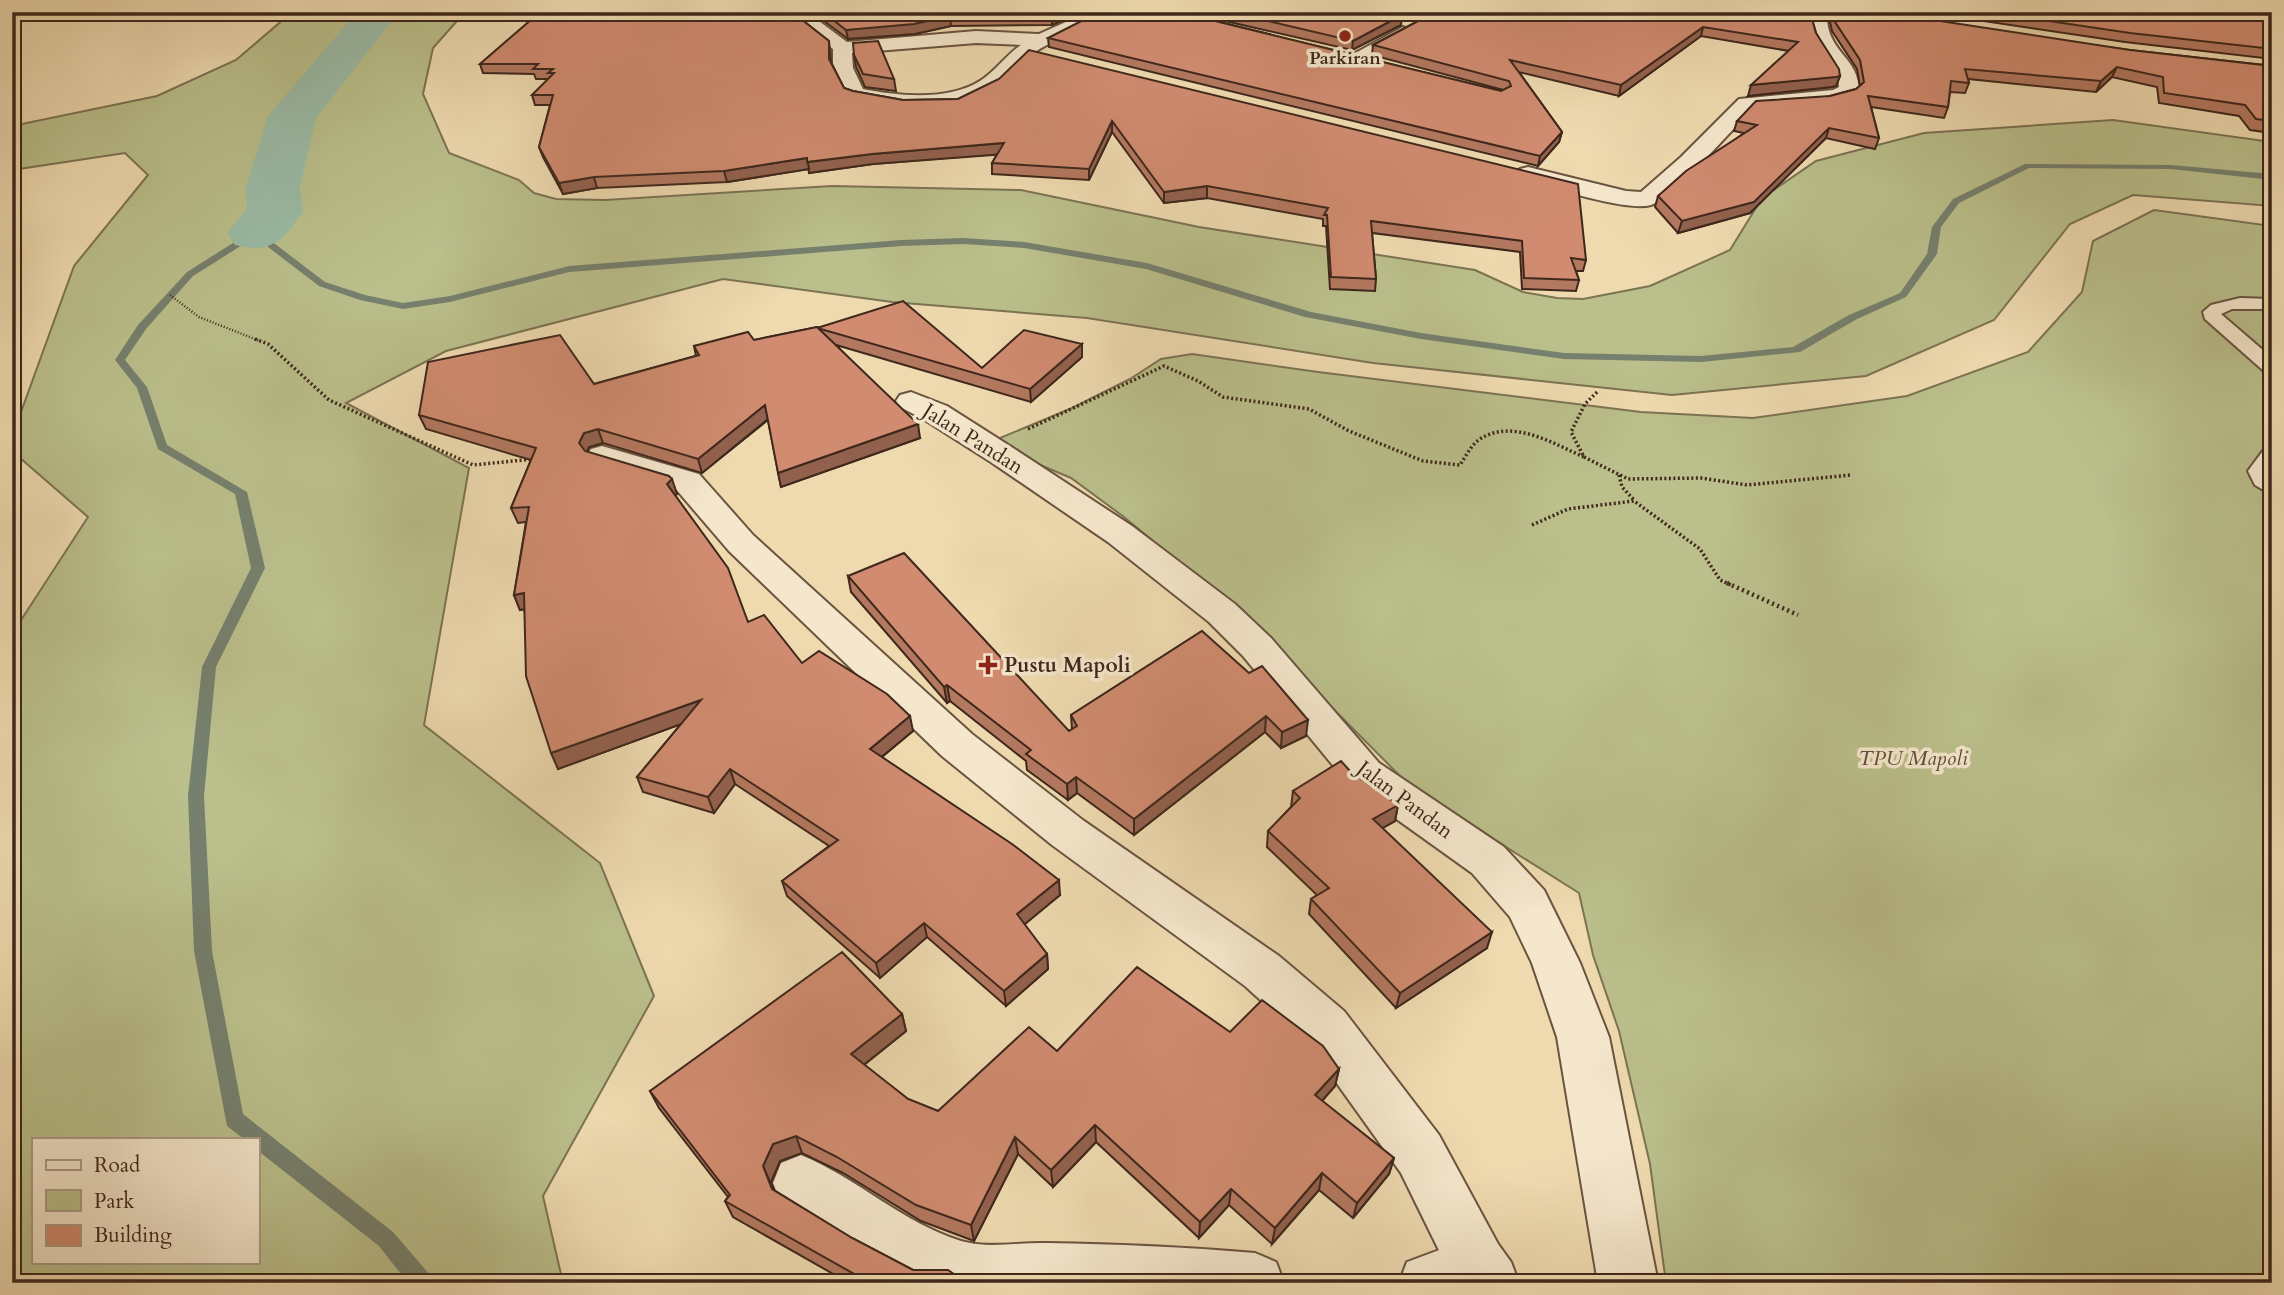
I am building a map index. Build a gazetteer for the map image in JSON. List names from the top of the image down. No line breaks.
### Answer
{"streets":{"street":["Jalan Pandan"]},"parks":["TPU Mapoli"],"places":{"other":["Parkiran"],"health":["Pustu Mapoli"]},"legend":["Road","Park","Building"]}
